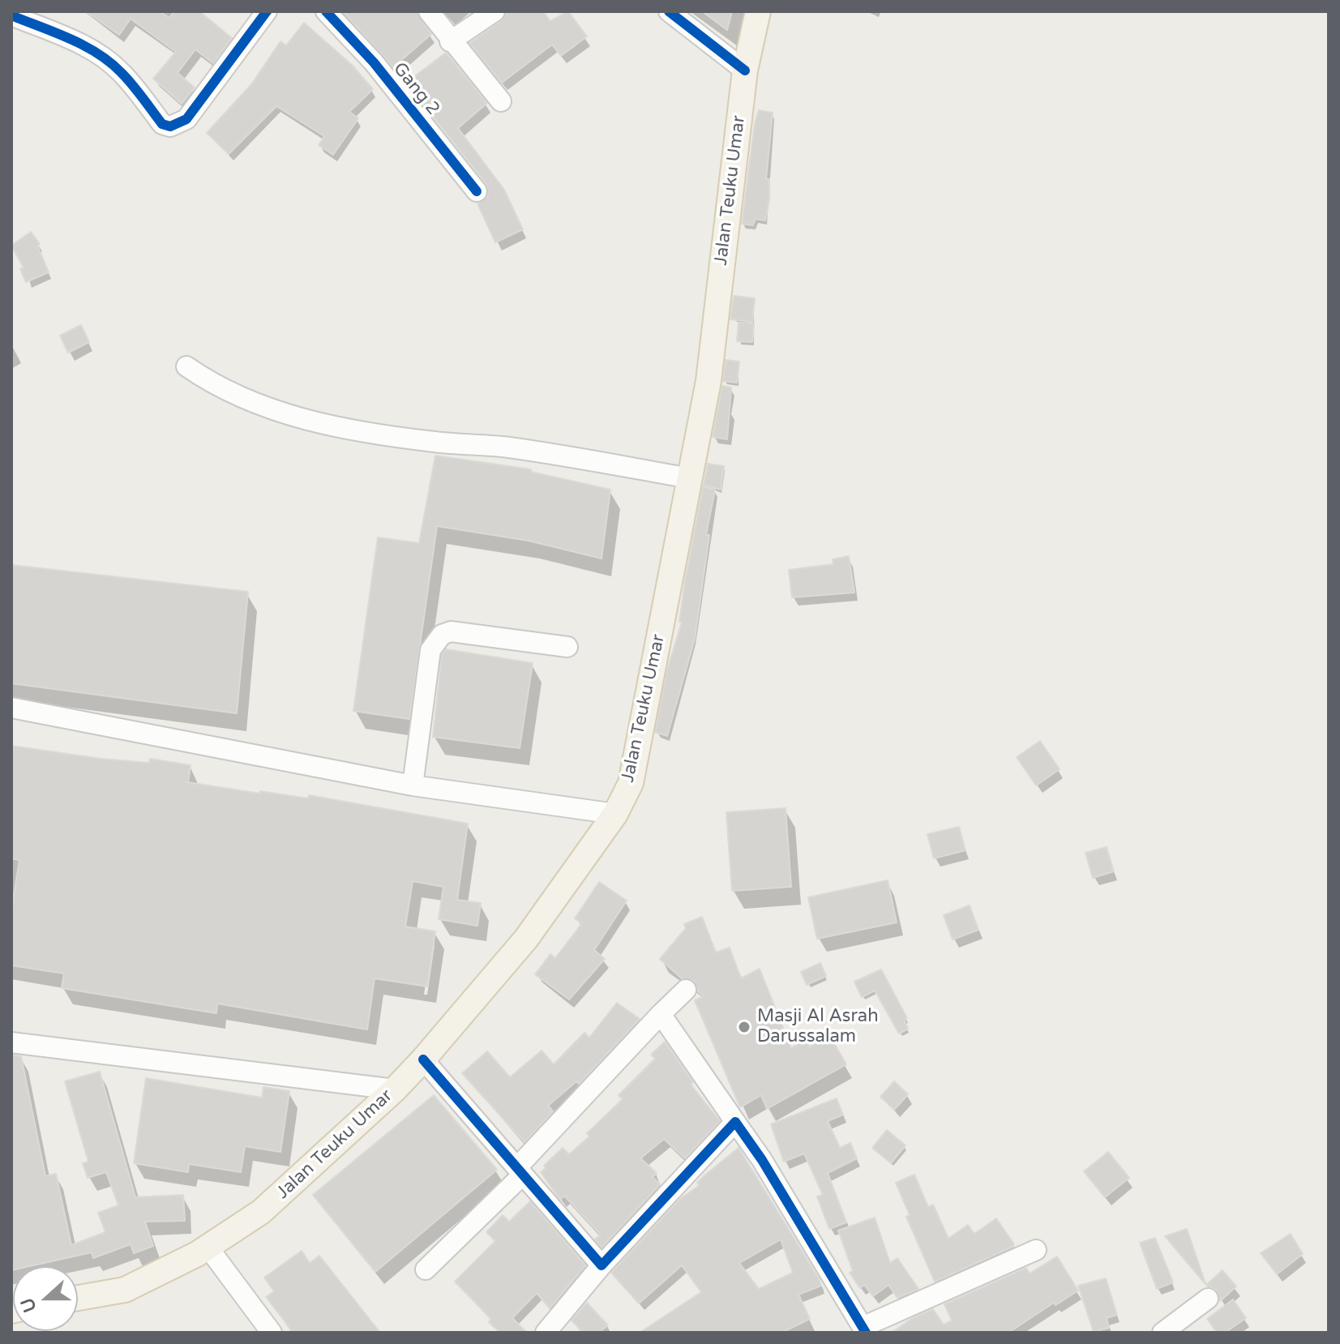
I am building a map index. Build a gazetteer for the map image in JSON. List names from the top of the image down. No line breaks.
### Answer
{"streets":{"main road":["Jalan Teuku Umar"],"street":["Gang 2"]},"places":["Masji Al Asrah Darussalam"],"north":"left"}
